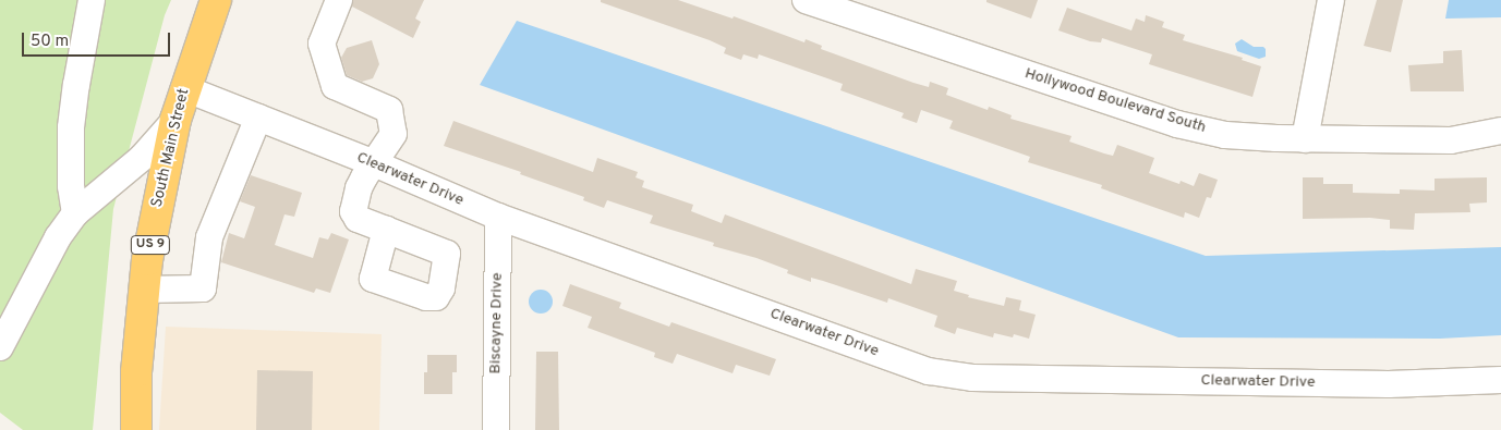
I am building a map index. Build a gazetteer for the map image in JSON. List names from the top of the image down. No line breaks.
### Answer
{"streets":{"highway":["South Main Street","US 9"],"street":["Hollywood Boulevard South","Clearwater Drive","Biscayne Drive"]},"crossings":[["South Main Street","Clearwater Drive"],["Clearwater Drive","Biscayne Drive"]],"scale_bar":"50 m"}
